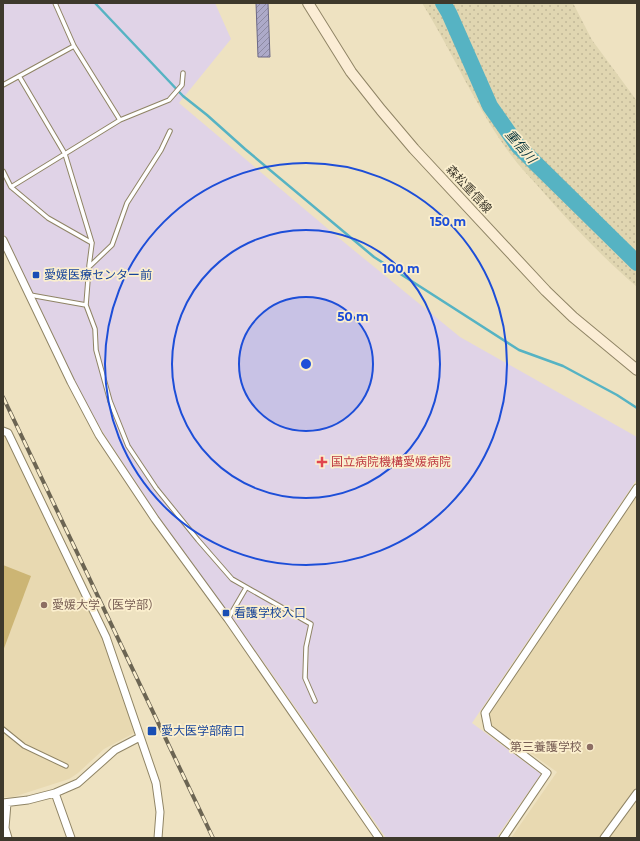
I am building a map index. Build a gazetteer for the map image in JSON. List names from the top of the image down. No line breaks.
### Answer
{"streets":{"main road":["森松重信線"]},"water":["重信川"],"places":{"transit":["愛媛医療センター前","看護学校入口","愛大医学部南口"],"health":["国立病院機構愛媛病院"],"other":["愛媛大学（医学部）","第三養護学校"]},"rings":["150 m","100 m","50 m"]}
